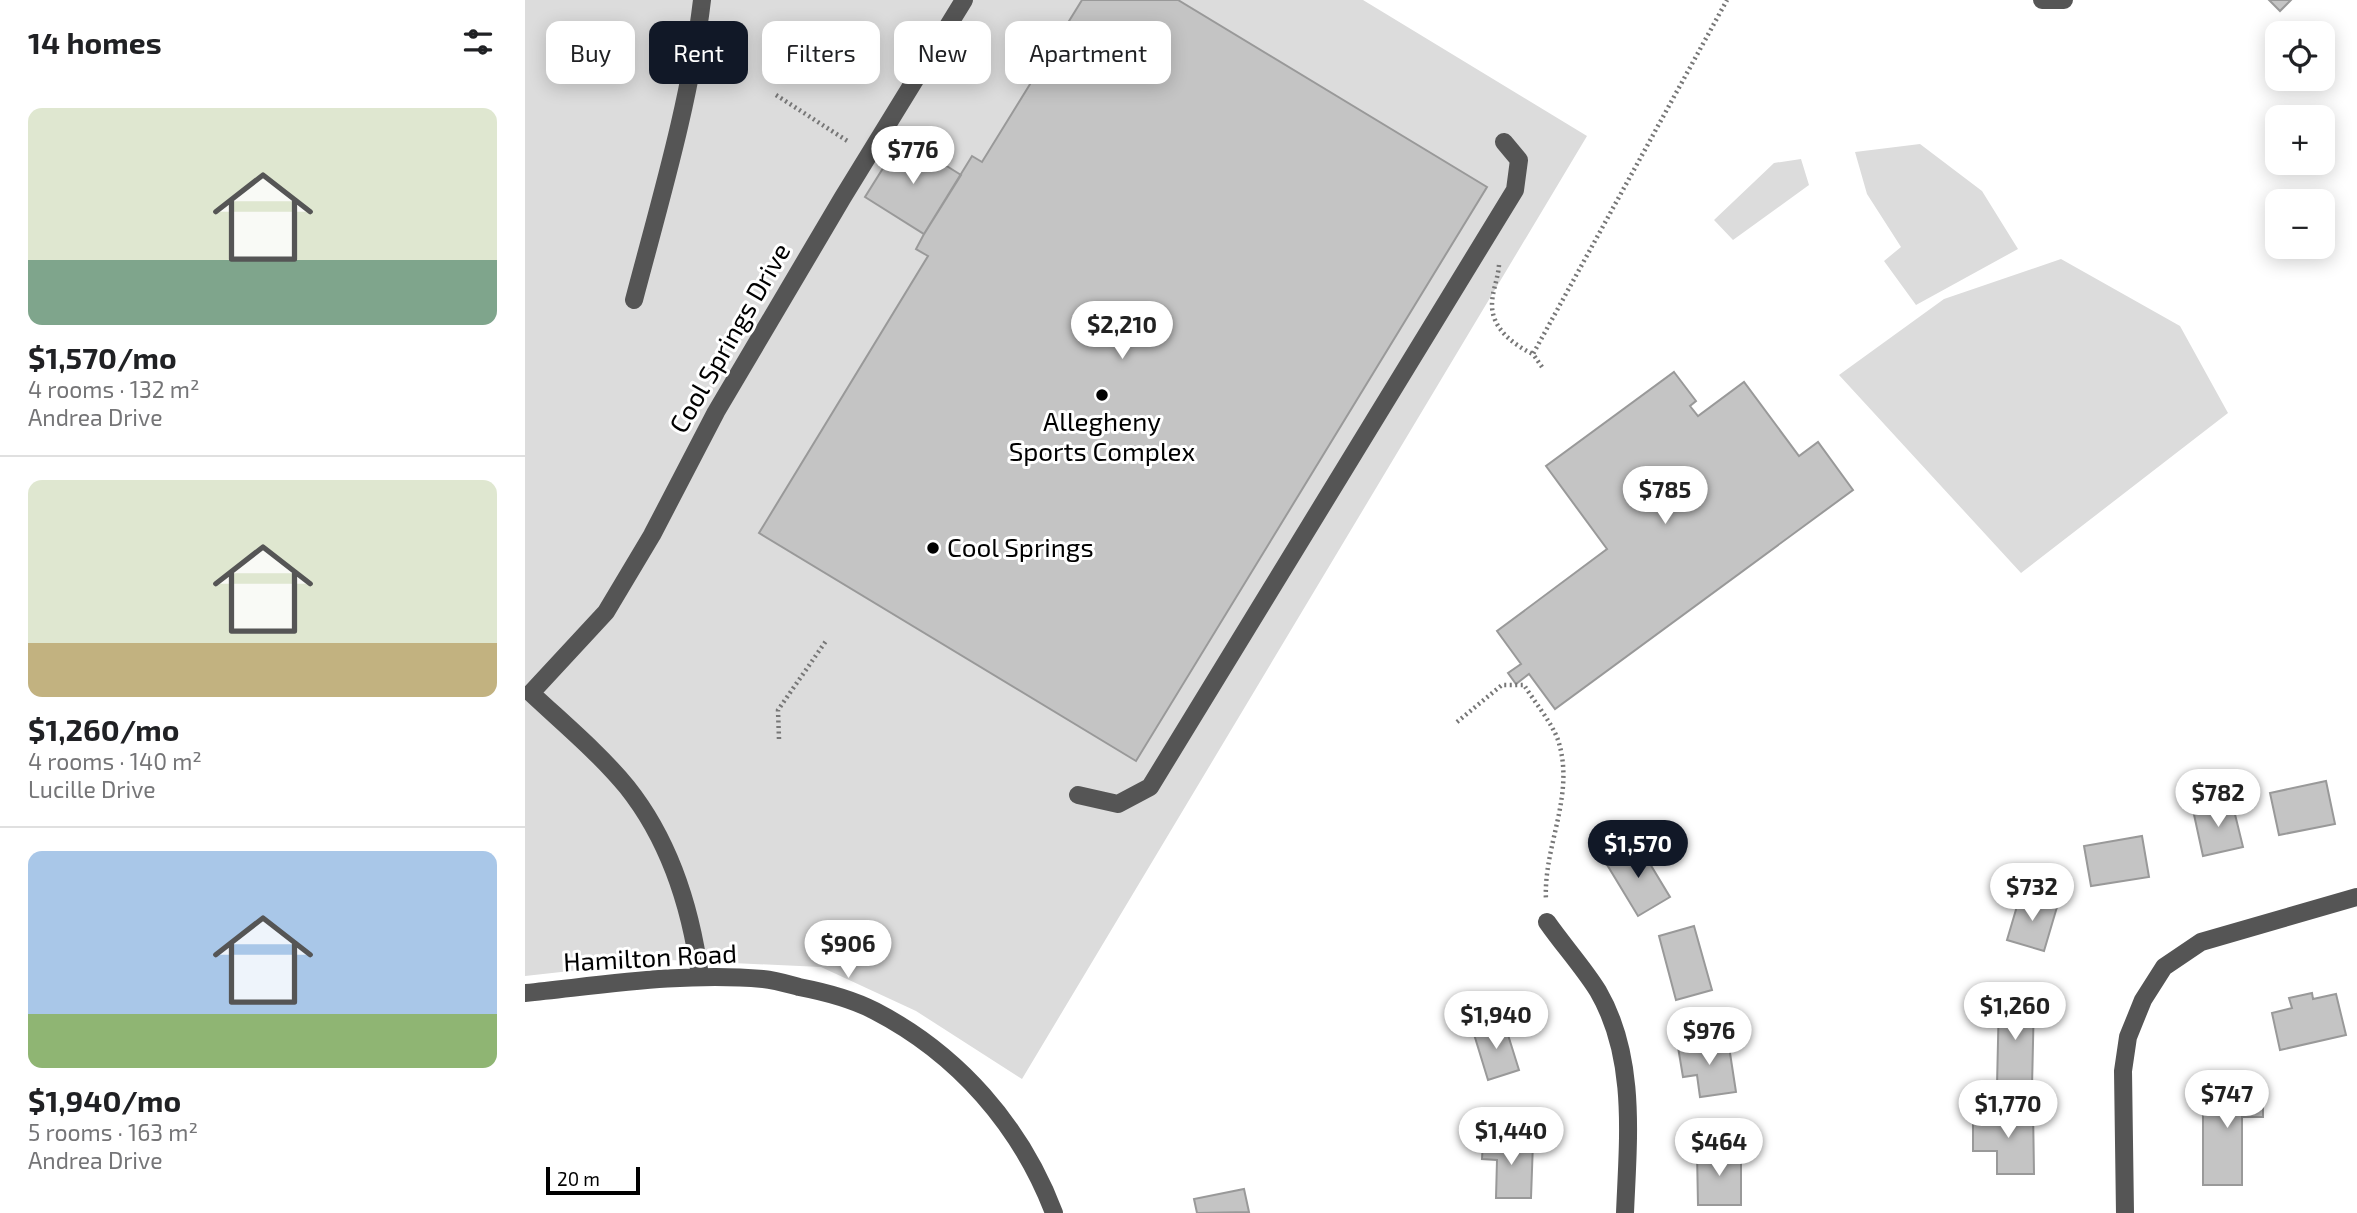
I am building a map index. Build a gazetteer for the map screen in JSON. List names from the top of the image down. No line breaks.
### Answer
{"streets":{"street":["Cool Springs Drive","Hamilton Road"]},"crossings":[["Cool Springs Drive","Hamilton Road"]],"places":["Allegheny Sports Complex","Cool Springs"],"scale_bar":"20 m","page":{"heading":"14 homes","map_buttons":["+","−"],"chip":["Buy","Rent","Filters","New","Apartment"],"list":[{"name":"$1,570/mo","note":"4 rooms · 132 m² · Andrea Drive"},{"name":"$1,260/mo","note":"4 rooms · 140 m² · Lucille Drive"},{"name":"$1,940/mo","note":"5 rooms · 163 m² · Andrea Drive"}],"price":["$776","$2,210","$785","$782","$1,570","$732","$906","$1,260","$1,940","$976","$747","$1,770","$1,440","$464"],"scale":"20 m"}}
